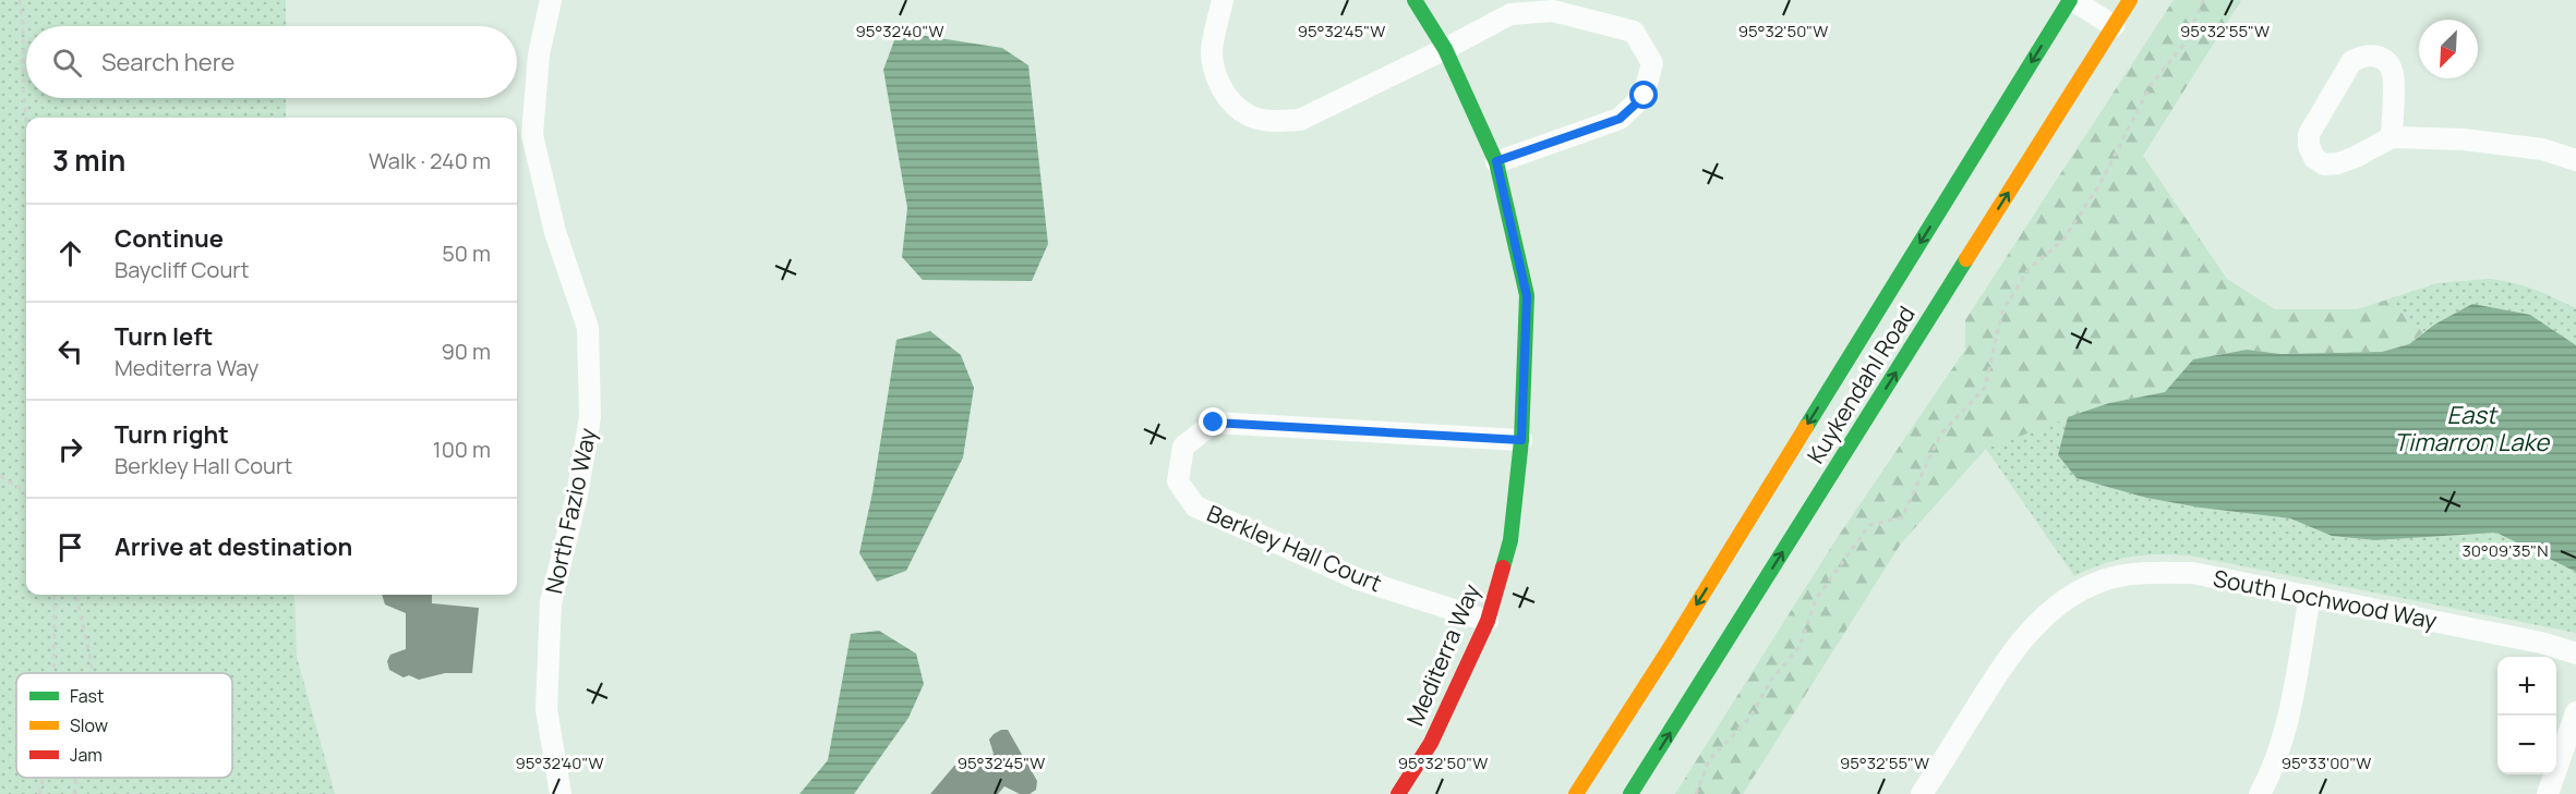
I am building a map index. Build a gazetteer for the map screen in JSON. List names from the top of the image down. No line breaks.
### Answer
{"streets":{"main road":["Kuykendahl Road","Mediterra Way"],"street":["North Fazio Way","Berkley Hall Court","South Lochwood Way"]},"crossings":[["Berkley Hall Court","Mediterra Way"]],"water":["East Timarron Lake"],"legend":["Fast","Slow","Jam"],"north":"bottom left","page":{"search":"Search here","heading":["3 min","Walk · 240 m"],"list":[["Continue","Baycliff Court","50 m"],["Turn left","Mediterra Way","90 m"],["Turn right","Berkley Hall Court","100 m"],"Arrive at destination"],"map_buttons":["+","−"]},"coordinates":["95°32'40\"W","95°32'45\"W","95°32'50\"W","95°32'55\"W","30°09'35\"N","95°33'00\"W"]}
